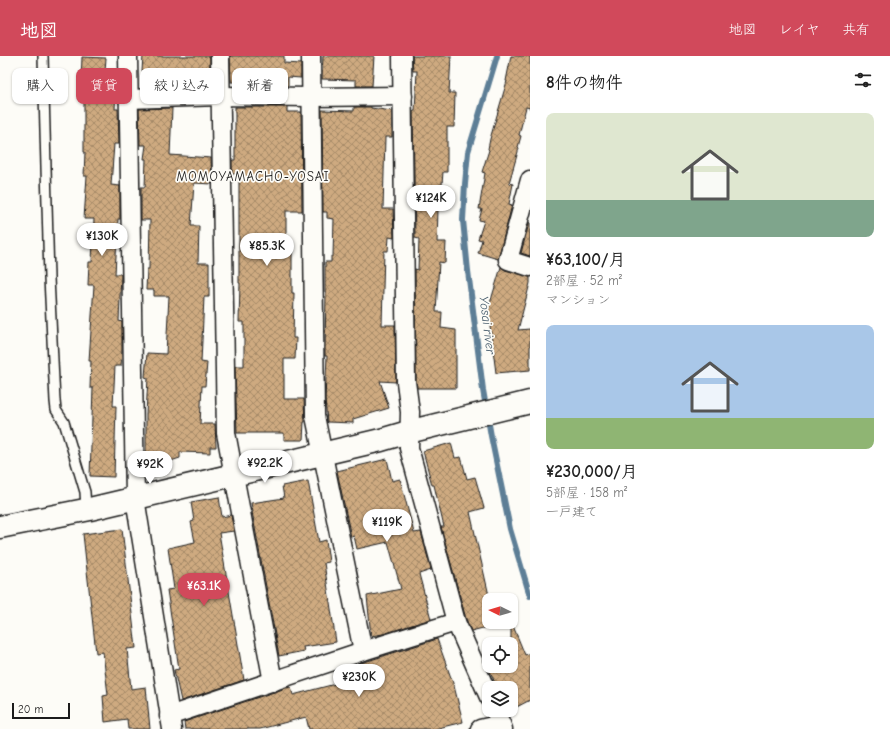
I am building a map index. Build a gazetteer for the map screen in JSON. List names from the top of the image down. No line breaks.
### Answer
{"districts":["MOMOYAMACHO-YOSAI"],"water":["Yosai river"],"scale_bar":"20 m","north":"left","page":{"header":"地図","nav":["地図","レイヤ","共有"],"heading":"8件の物件","chip":["購入","賃貸","絞り込み","新着"],"list":[{"name":"¥63,100/月","note":"2部屋 · 52 m² · マンション"},{"name":"¥230,000/月","note":"5部屋 · 158 m² · 一戸建て"}],"price":["¥124K","¥130K","¥85.3K","¥92.2K","¥92K","¥119K","¥63.1K","¥230K"],"scale":"20 m"}}
